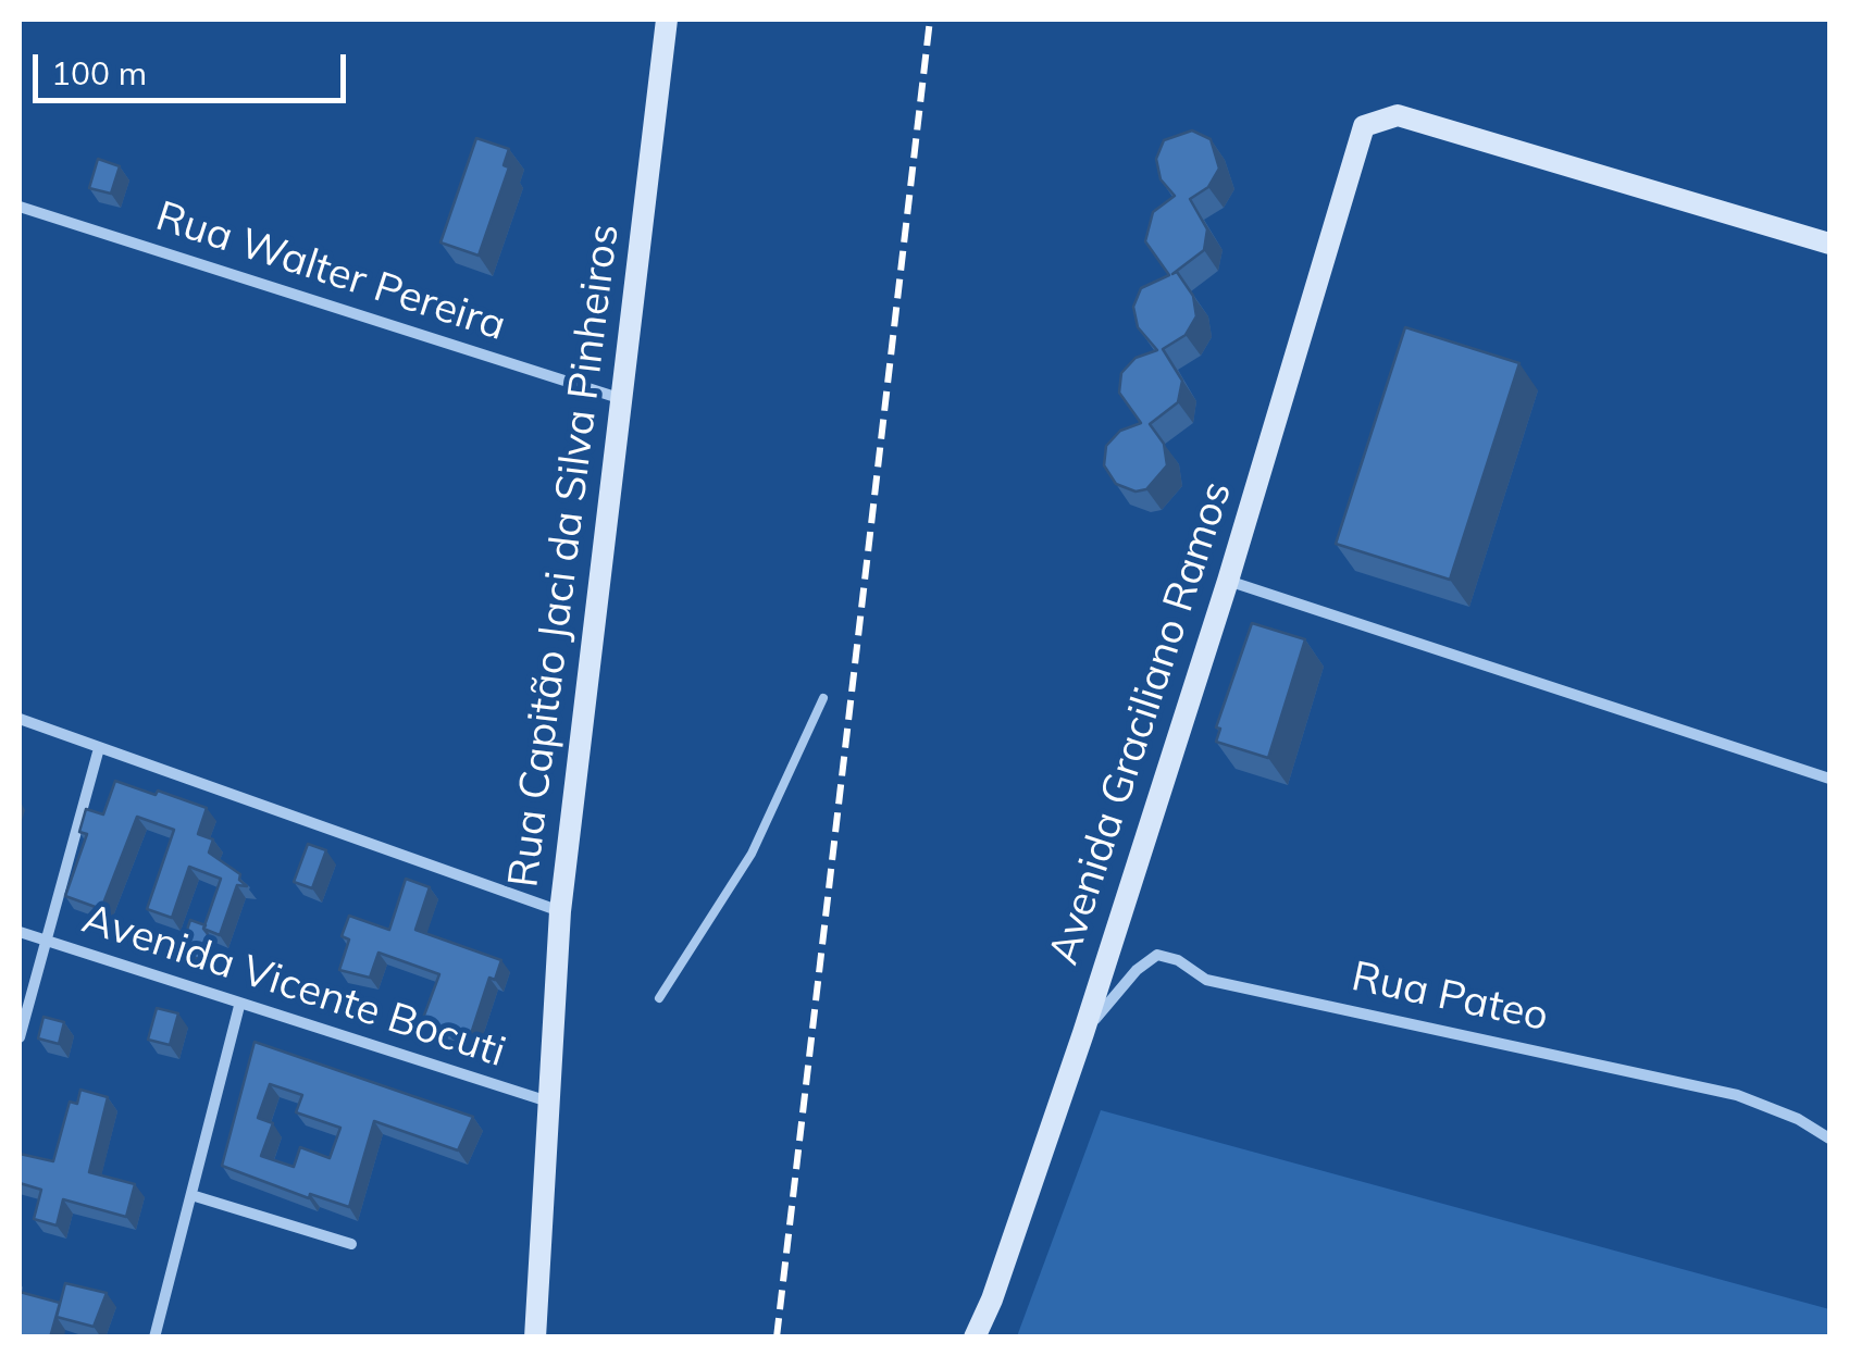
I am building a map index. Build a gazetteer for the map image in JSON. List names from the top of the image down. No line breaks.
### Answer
{"streets":{"street":["Rua Walter Pereira","Rua Capitão Jaci da Silva Pinheiros","Avenida Graciliano Ramos","Avenida Vicente Bocuti","Rua Pateo"]},"crossings":[["Rua Walter Pereira","Rua Capitão Jaci da Silva Pinheiros"],["Rua Capitão Jaci da Silva Pinheiros","Avenida Vicente Bocuti"],["Avenida Graciliano Ramos","Rua Pateo"]],"scale_bar":"100 m"}
